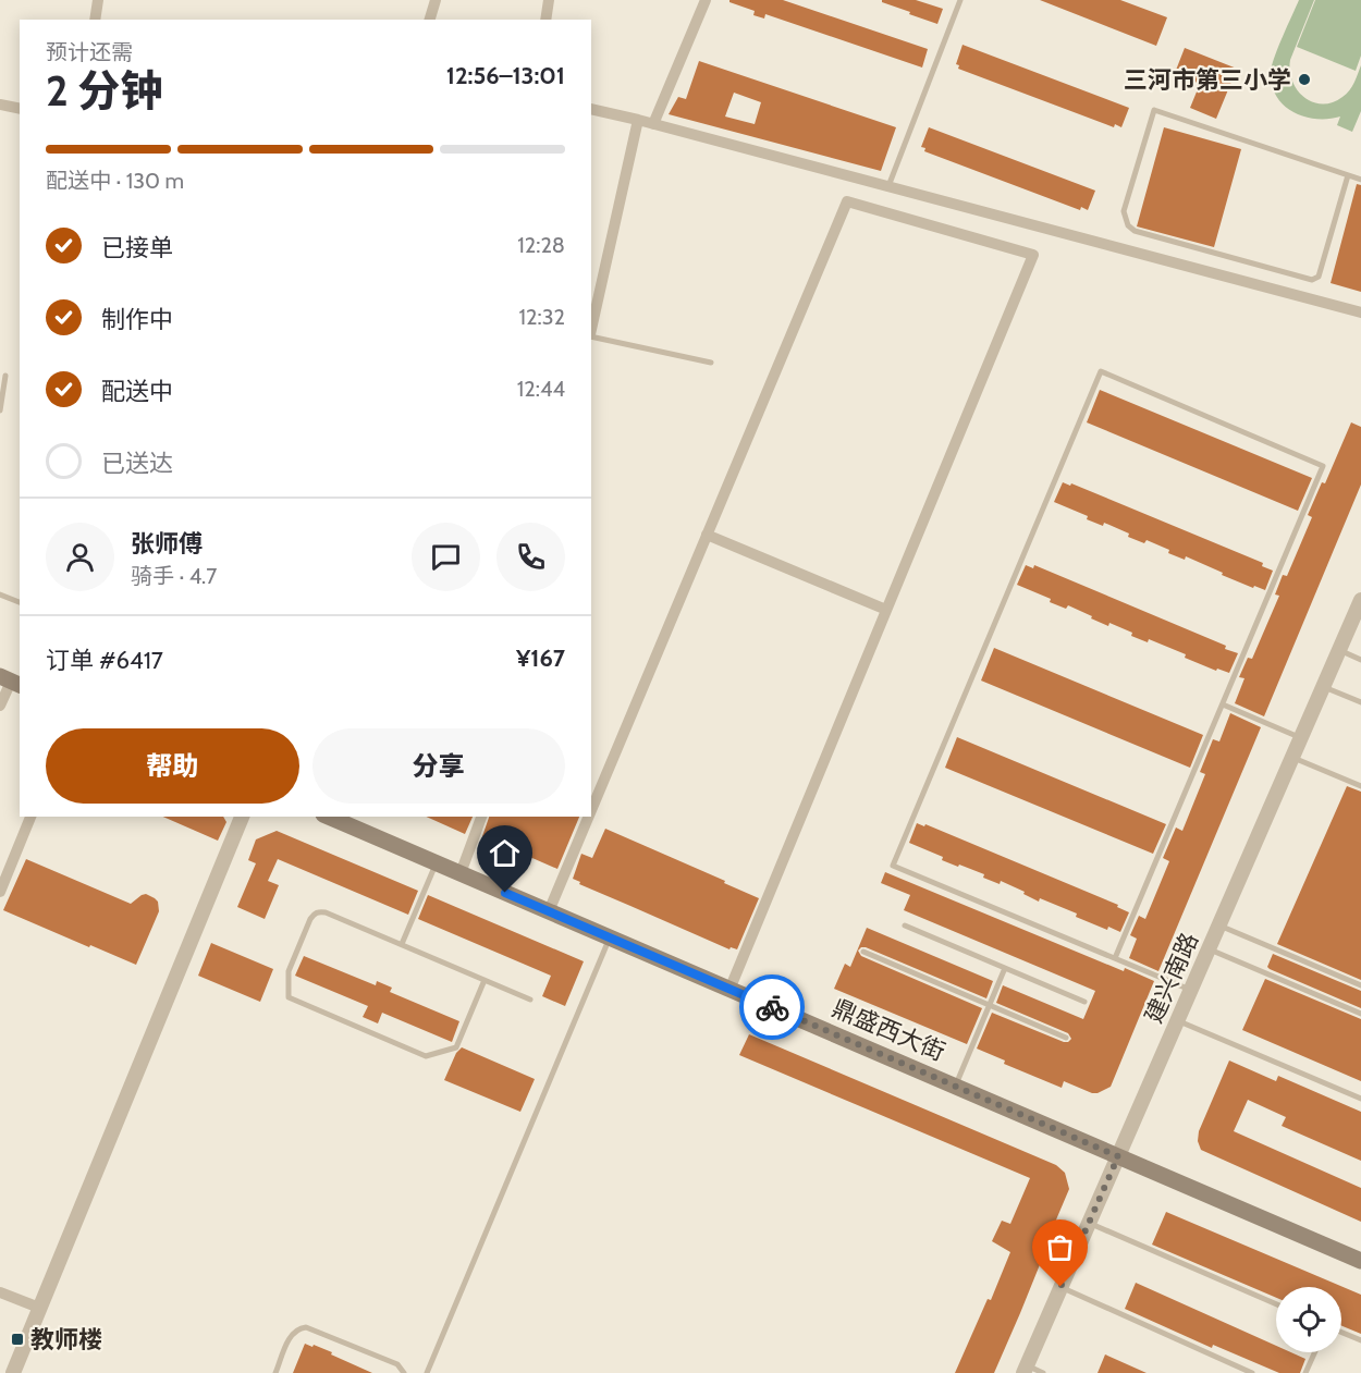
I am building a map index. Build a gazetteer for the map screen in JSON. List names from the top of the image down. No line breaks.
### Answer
{"streets":{"main road":["鼎盛西大街"],"street":["建兴南路"]},"crossings":[["建兴南路","鼎盛西大街"]],"places":{"other":["三河市第三小学"],"transit":["教师楼"]},"page":{"heading":["2 分钟","预计还需","12:56–13:01"],"panel":["张师傅","骑手 · 4.7","订单 #6417","¥167"],"bar":"配送中 · 130 m","list":[["已接单","12:28"],["制作中","12:32"],["配送中","12:44"],"已送达"],"buttons":["帮助","分享"]}}
